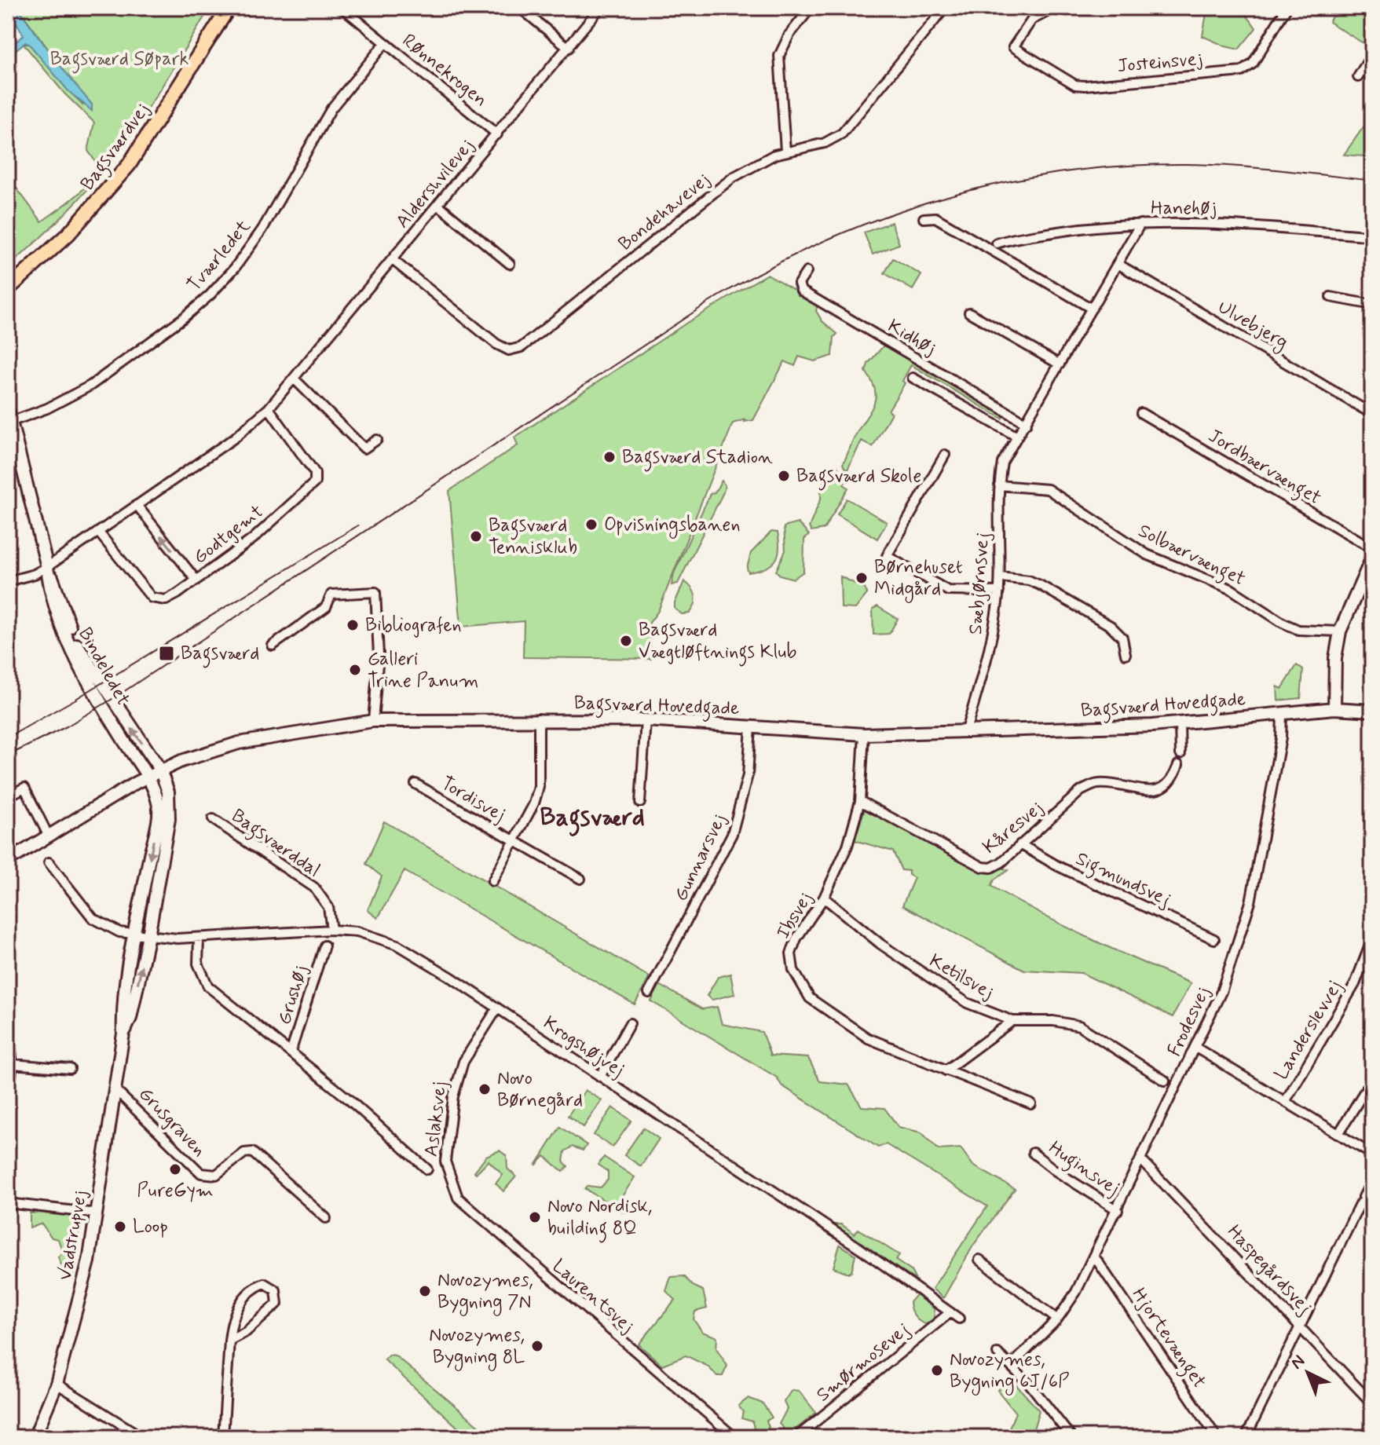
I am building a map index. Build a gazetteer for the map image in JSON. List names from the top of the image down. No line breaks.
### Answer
{"streets":{"main road":["Bagsværdvej"],"street":["Josteinsvej","Rønnekrogen","Aldershvilevej","Hanehøj","Bondehavevej","Tværledet","Ulvebjerg","Kidhøj","Jordbærvænget","Godtgemt","Solbærvænget","Sæbjørnsvej","Bindeledet","Bagsværd Hovedgade","Tordisvej","Kåresvej","Bagsværddal","Gunnarsvej","Sigmundsvej","Ibsvej","Ketilsvej","Grushøj","Frodesvej","Landerslevvej","Krogshøjvej","Aslaksvej","Grusgraven","Huginsvej","Vadstrupvej","Haspegårdsvej","Laurentsvej","Hjortevænget","Smørmosevej"]},"crossings":[["Rønnekrogen","Aldershvilevej"],["Rønnekrogen","Tværledet"],["Aldershvilevej","Bondehavevej"],["Aldershvilevej","Godtgemt"],["Aldershvilevej","Bindeledet"],["Hanehøj","Sæbjørnsvej"],["Tværledet","Bindeledet"],["Ulvebjerg","Sæbjørnsvej"],["Kidhøj","Sæbjørnsvej"],["Solbærvænget","Sæbjørnsvej"],["Sæbjørnsvej","Bagsværd Hovedgade"],["Bindeledet","Bagsværd Hovedgade"],["Bindeledet","Vadstrupvej"],["Bagsværd Hovedgade","Tordisvej"],["Bagsværd Hovedgade","Gunnarsvej"],["Bagsværd Hovedgade","Ibsvej"],["Bagsværd Hovedgade","Frodesvej"],["Bagsværd Hovedgade","Vadstrupvej"],["Kåresvej","Sigmundsvej"],["Kåresvej","Ibsvej"],["Bagsværddal","Krogshøjvej"],["Ibsvej","Ketilsvej"],["Frodesvej","Huginsvej"],["Frodesvej","Haspegårdsvej"],["Frodesvej","Hjortevænget"],["Krogshøjvej","Aslaksvej"],["Krogshøjvej","Vadstrupvej"],["Krogshøjvej","Smørmosevej"],["Aslaksvej","Laurentsvej"],["Grusgraven","Vadstrupvej"]],"districts":["Bagsværd"],"parks":["Bagsværd Søpark"],"places":{"other":["Bagsværd Stadion","Bagsværd Skole","Opvisningsbanen","Bagsværd Tennisklub","Børnehuset Midgård","Bibliografen","Bagsværd Vægtløftnings Klub","Galleri Trine Panum","Novo Børnegård","PureGym","Novo Nordisk, building 8Q","Loop","Novozymes, Bygning 7N","Novozymes, Bygning 8L","Novozymes, Bygning 6J/6P"],"transit":["Bagsværd"]},"north":"top left"}
